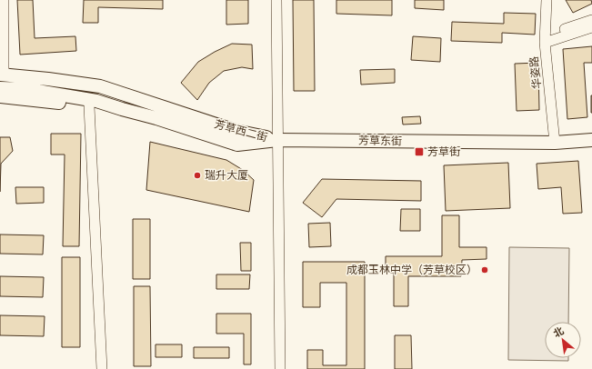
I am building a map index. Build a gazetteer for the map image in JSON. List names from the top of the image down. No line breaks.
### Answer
{"streets":{"main road":["芳草西二街","芳草东街"],"street":["华姿路"]},"crossings":[["华姿路","芳草东街"],["芳草西二街","芳草东街"]],"places":{"transit":["芳草街"],"other":["瑞升大厦","成都玉林中学（芳草校区）"]},"north":"top left"}
